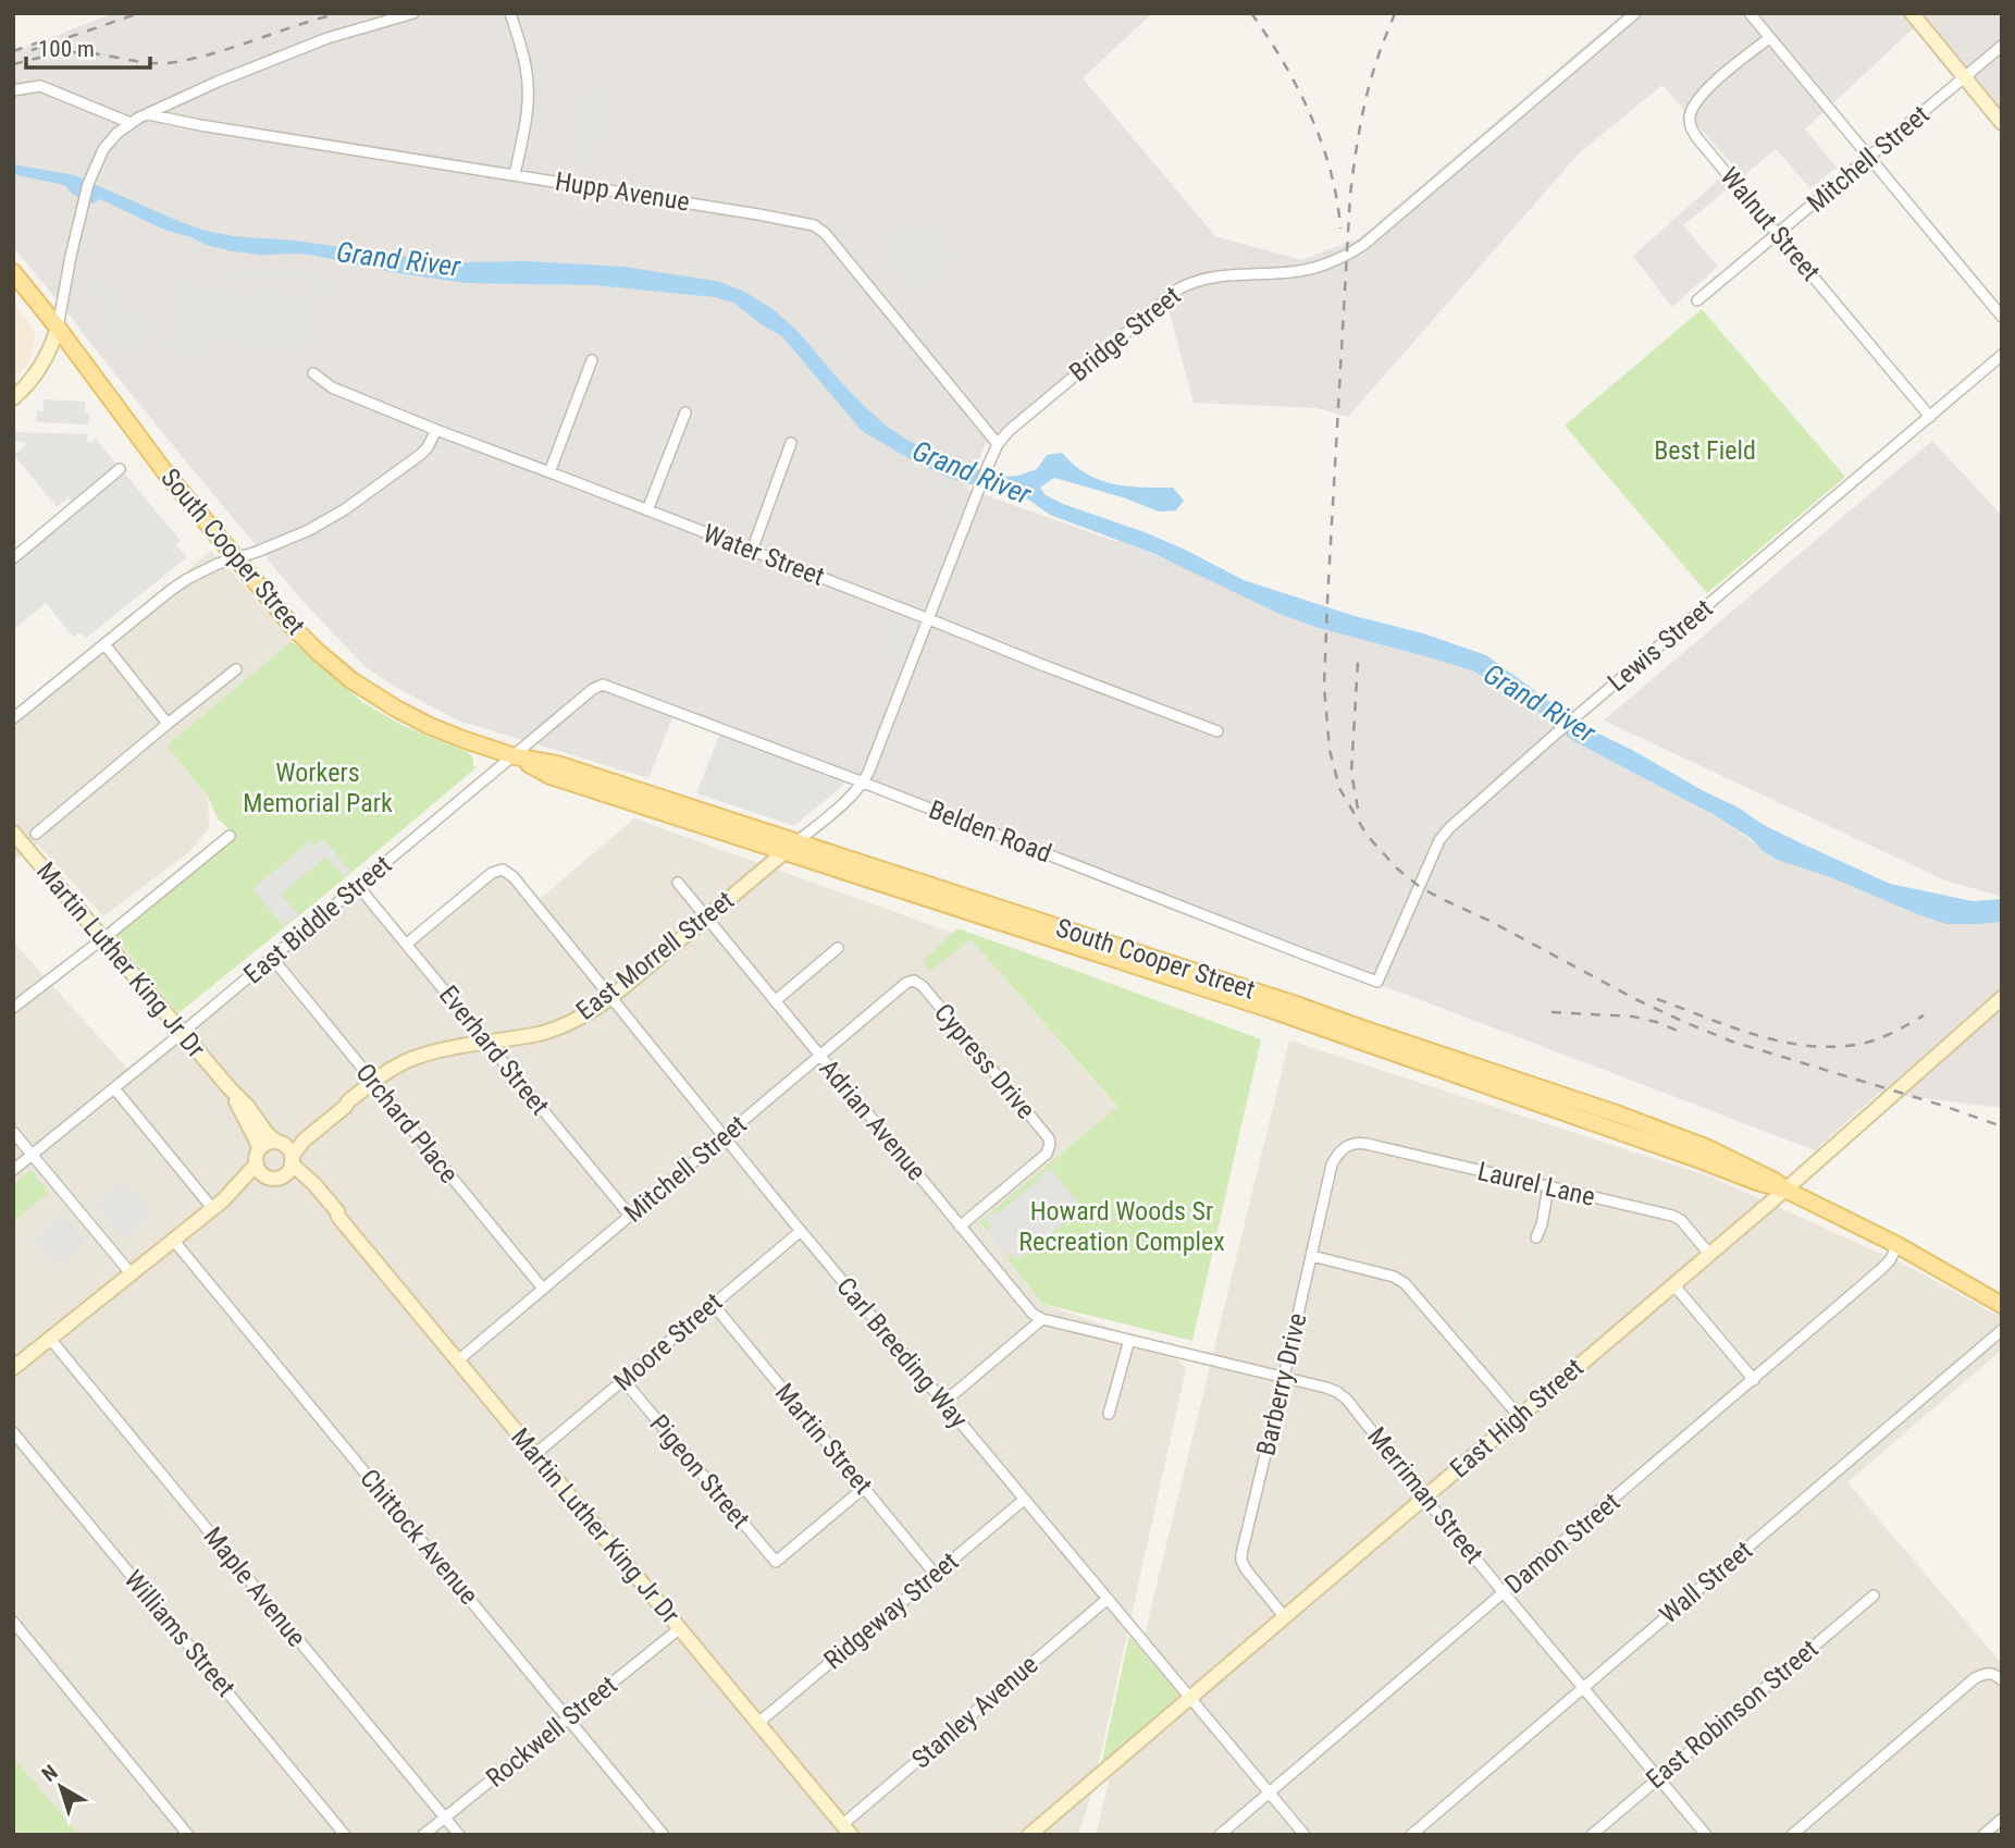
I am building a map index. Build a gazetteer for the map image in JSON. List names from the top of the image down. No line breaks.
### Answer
{"streets":{"main road":["South Cooper Street"],"street":["Mitchell Street","Hupp Avenue","Walnut Street","Bridge Street","Water Street","Lewis Street","Belden Road","East Biddle Street","East Morrell Street","Martin Luther King Jr Dr","Everhard Street","Cypress Drive","Adrian Avenue","Orchard Place","Laurel Lane","Moore Street","Carl Breeding Way","Barberry Drive","East High Street","Martin Street","Pigeon Street","Merriman Street","Chittock Avenue","Damon Street","Wall Street","Maple Avenue","Ridgeway Street","Williams Street","Stanley Avenue","East Robinson Street","Rockwell Street"]},"crossings":[["Mitchell Street","Walnut Street"],["Mitchell Street","Martin Luther King Jr Dr"],["Mitchell Street","Everhard Street"],["Mitchell Street","Cypress Drive"],["Mitchell Street","Adrian Avenue"],["Mitchell Street","Orchard Place"],["Mitchell Street","Carl Breeding Way"],["Hupp Avenue","Bridge Street"],["Walnut Street","Lewis Street"],["Bridge Street","South Cooper Street"],["Bridge Street","Water Street"],["Bridge Street","Belden Road"],["South Cooper Street","East Biddle Street"],["South Cooper Street","East Morrell Street"],["South Cooper Street","East High Street"],["South Cooper Street","Damon Street"],["Lewis Street","Belden Road"],["Belden Road","East Biddle Street"],["East Biddle Street","Martin Luther King Jr Dr"],["East Biddle Street","Everhard Street"],["East Biddle Street","Orchard Place"],["East Morrell Street","Martin Luther King Jr Dr"],["East Morrell Street","Everhard Street"],["East Morrell Street","Adrian Avenue"],["East Morrell Street","Orchard Place"],["East Morrell Street","Carl Breeding Way"],["Martin Luther King Jr Dr","Moore Street"],["Martin Luther King Jr Dr","Ridgeway Street"],["Martin Luther King Jr Dr","Stanley Avenue"],["Martin Luther King Jr Dr","Rockwell Street"],["Everhard Street","Carl Breeding Way"],["Cypress Drive","Adrian Avenue"],["Adrian Avenue","Merriman Street"],["Laurel Lane","Barberry Drive"],["Laurel Lane","East High Street"],["Moore Street","Carl Breeding Way"],["Moore Street","Martin Street"],["Moore Street","Pigeon Street"],["Carl Breeding Way","East High Street"],["Carl Breeding Way","Damon Street"],["Carl Breeding Way","Ridgeway Street"],["Carl Breeding Way","Stanley Avenue"],["Barberry Drive","East High Street"],["Barberry Drive","Merriman Street"],["East High Street","Merriman Street"],["Martin Street","Pigeon Street"],["Martin Street","Ridgeway Street"],["Merriman Street","Damon Street"],["Merriman Street","Wall Street"],["Merriman Street","East Robinson Street"],["Chittock Avenue","Rockwell Street"],["Maple Avenue","Rockwell Street"]],"water":["Grand River"],"parks":["Best Field","Workers Memorial Park","Howard Woods Sr Recreation Complex"],"scale_bar":"100 m","north":"top left"}
